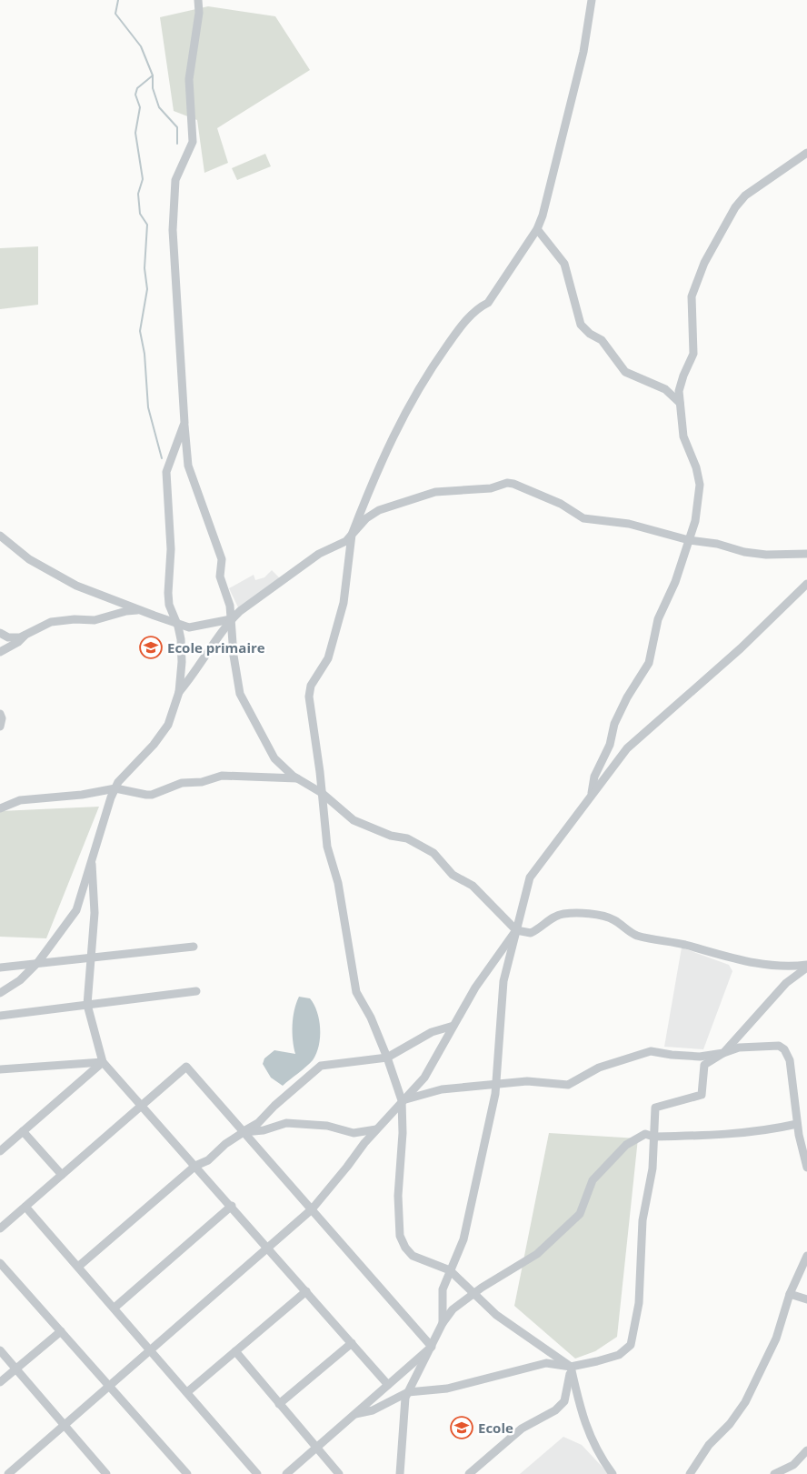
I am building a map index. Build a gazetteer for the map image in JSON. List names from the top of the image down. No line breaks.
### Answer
{"places":{"school or university":["Ecole primaire","Ecole"]}}
